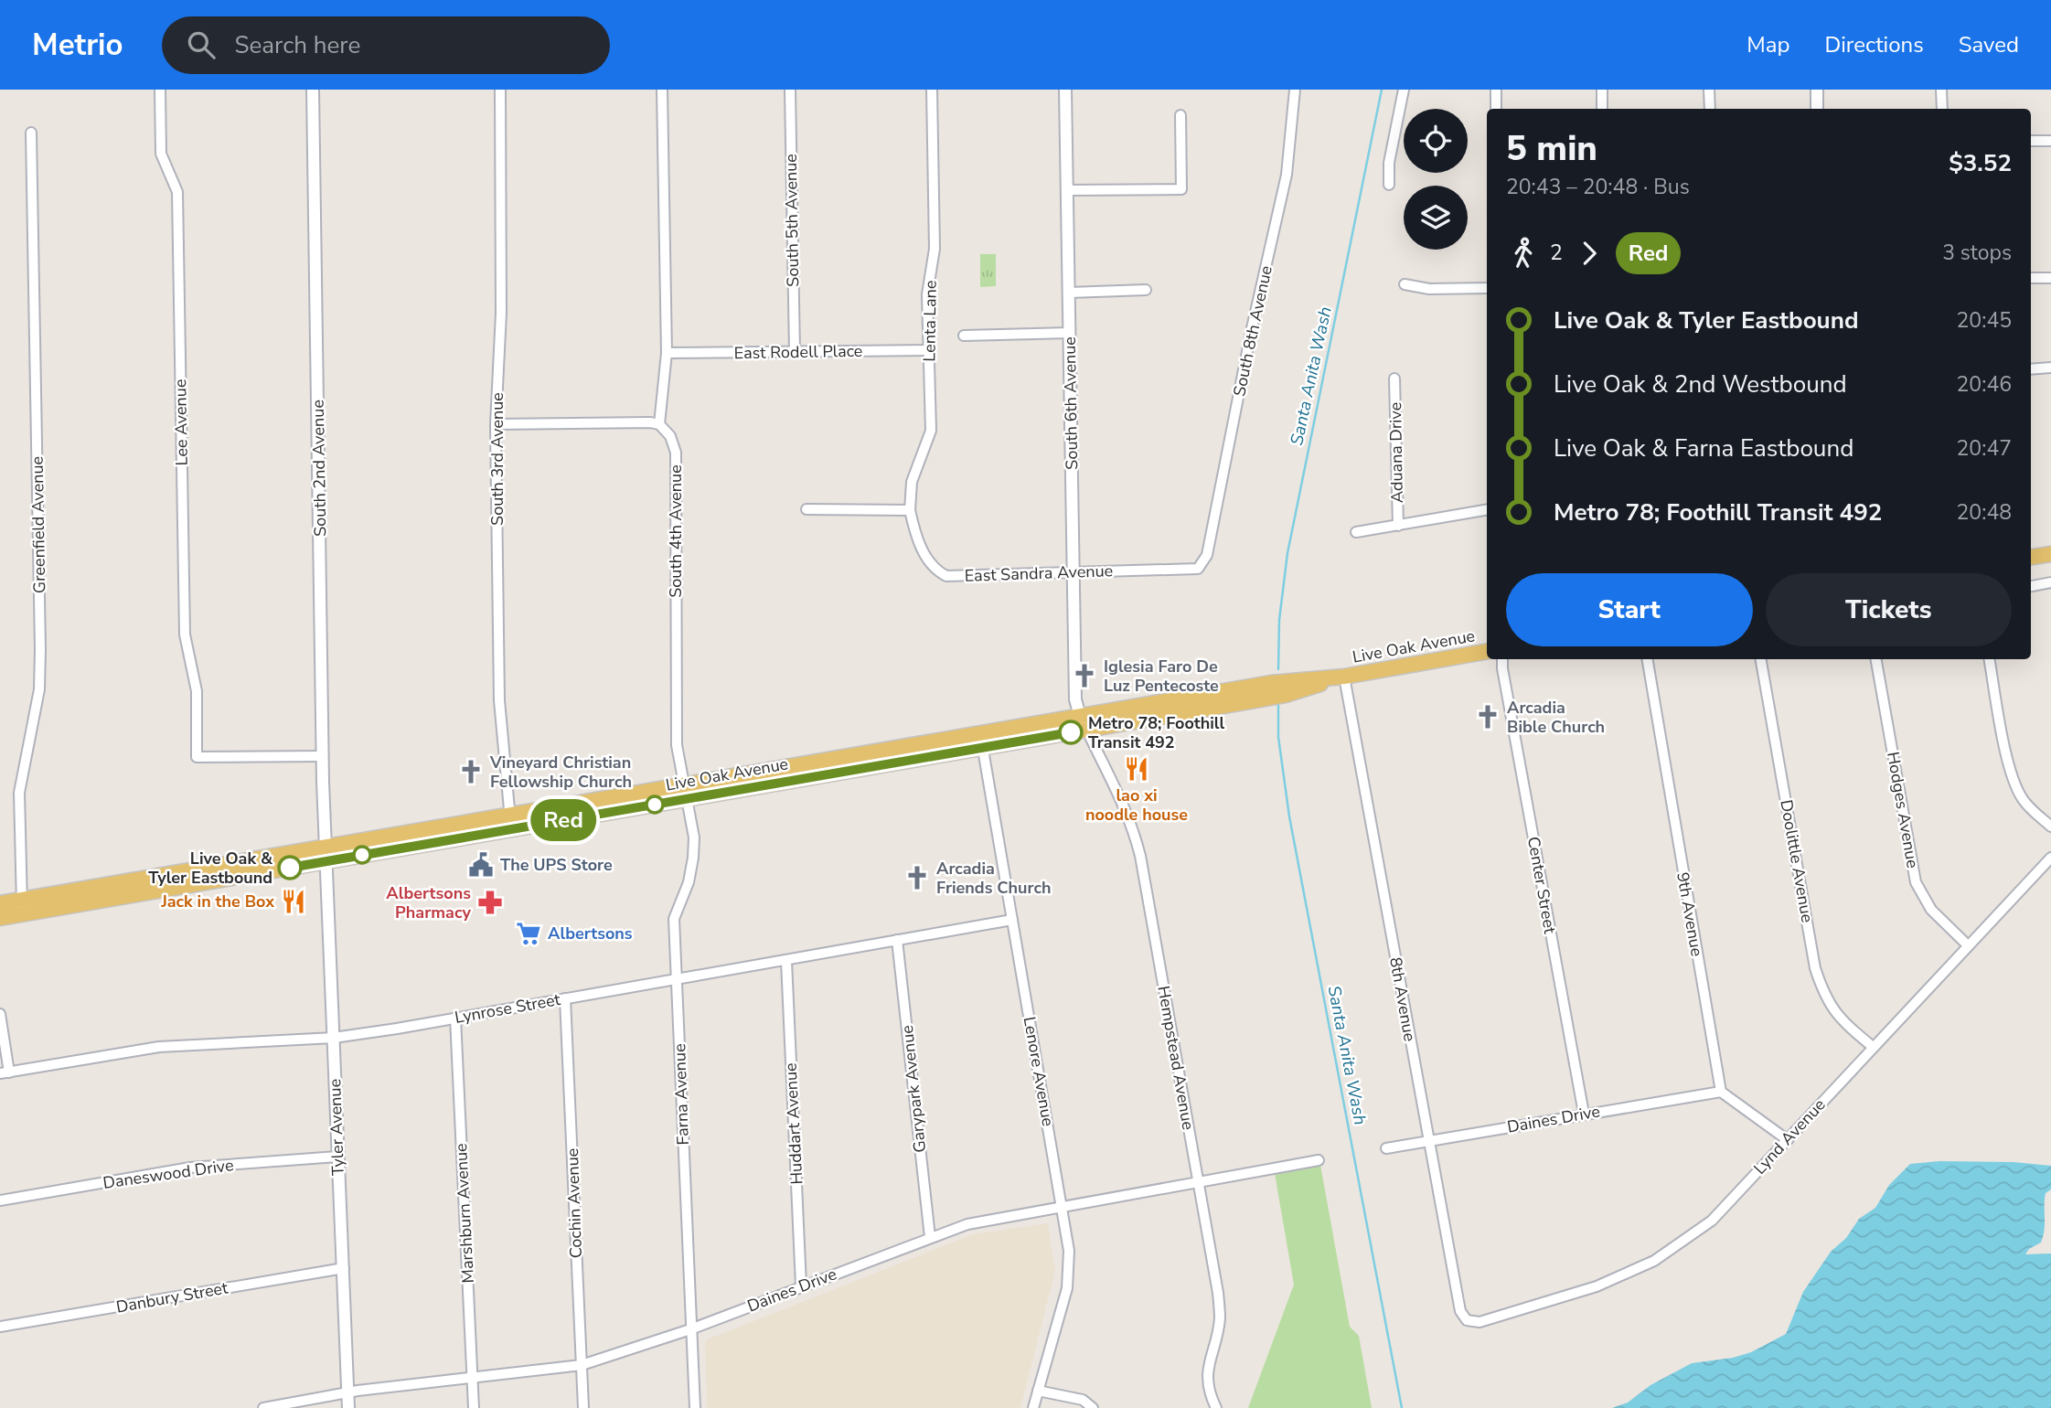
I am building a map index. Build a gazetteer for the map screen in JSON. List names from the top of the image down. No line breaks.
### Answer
{"streets":{"main road":["Live Oak Avenue"],"street":["South 5th Avenue","Lenta Lane","South 8th Avenue","East Rodell Place","South 6th Avenue","Lee Avenue","Aduana Drive","South 3rd Avenue","South 2nd Avenue","Greenfield Avenue","South 4th Avenue","East Sandra Avenue","Hodges Avenue","Doolittle Avenue","Center Street","9th Avenue","8th Avenue","Lynrose Street","Hempstead Avenue","Lenore Avenue","Garypark Avenue","Farna Avenue","Daines Drive","Huddart Avenue","Tyler Avenue","Lynd Avenue","Daneswood Drive","Cochin Avenue","Marshburn Avenue","Danbury Street"]},"crossings":[["South 5th Avenue","East Rodell Place"],["Lenta Lane","East Rodell Place"],["Lenta Lane","East Sandra Avenue"],["South 8th Avenue","East Sandra Avenue"],["South 6th Avenue","East Sandra Avenue"],["South 6th Avenue","Live Oak Avenue"],["South 6th Avenue","Hempstead Avenue"],["Lee Avenue","South 2nd Avenue"],["South 3rd Avenue","Live Oak Avenue"],["South 2nd Avenue","Live Oak Avenue"],["South 2nd Avenue","Tyler Avenue"],["Greenfield Avenue","Live Oak Avenue"],["South 4th Avenue","Live Oak Avenue"],["South 4th Avenue","Farna Avenue"],["Live Oak Avenue","8th Avenue"],["Live Oak Avenue","Hempstead Avenue"],["Live Oak Avenue","Lenore Avenue"],["Live Oak Avenue","Farna Avenue"],["Live Oak Avenue","Tyler Avenue"],["Hodges Avenue","Lynd Avenue"],["Doolittle Avenue","Lynd Avenue"],["Center Street","Daines Drive"],["9th Avenue","Daines Drive"],["8th Avenue","Daines Drive"],["8th Avenue","Lynd Avenue"],["Lynrose Street","Lenore Avenue"],["Lynrose Street","Garypark Avenue"],["Lynrose Street","Farna Avenue"],["Lynrose Street","Huddart Avenue"],["Lynrose Street","Tyler Avenue"],["Lynrose Street","Cochin Avenue"],["Lynrose Street","Marshburn Avenue"],["Hempstead Avenue","Daines Drive"],["Lenore Avenue","Daines Drive"],["Garypark Avenue","Daines Drive"],["Farna Avenue","Daines Drive"],["Daines Drive","Huddart Avenue"],["Daines Drive","Tyler Avenue"],["Daines Drive","Cochin Avenue"],["Daines Drive","Marshburn Avenue"],["Tyler Avenue","Daneswood Drive"],["Tyler Avenue","Danbury Street"]],"water":["Santa Anita Wash"],"places":{"church":["Iglesia Faro De Luz Pentecoste","Arcadia Bible Church","Vineyard Christian Fellowship Church","Arcadia Friends Church"],"other":["Metro 78; Foothill Transit 492","Live Oak & Tyler Eastbound"],"restaurant":["lao xi noodle house","Jack in the Box"],"public building":["The UPS Store"],"pharmacy":["Albertsons Pharmacy"],"supermarket":["Albertsons"]},"lines":["bus line Red"],"page":{"header":"Metrio","search":"Search here","nav":["Map","Directions","Saved"],"on_map":"Red","heading":["5 min","20:43 – 20:48 · Bus","$3.52"],"legs":["2","Red","3 stops"],"list":[{"name":"Live Oak & Tyler Eastbound","value":"20:45"},{"name":"Live Oak & 2nd Westbound","value":"20:46"},{"name":"Live Oak & Farna Eastbound","value":"20:47"},{"name":"Metro 78; Foothill Transit 492","value":"20:48"}],"buttons":["Start","Tickets"]}}
